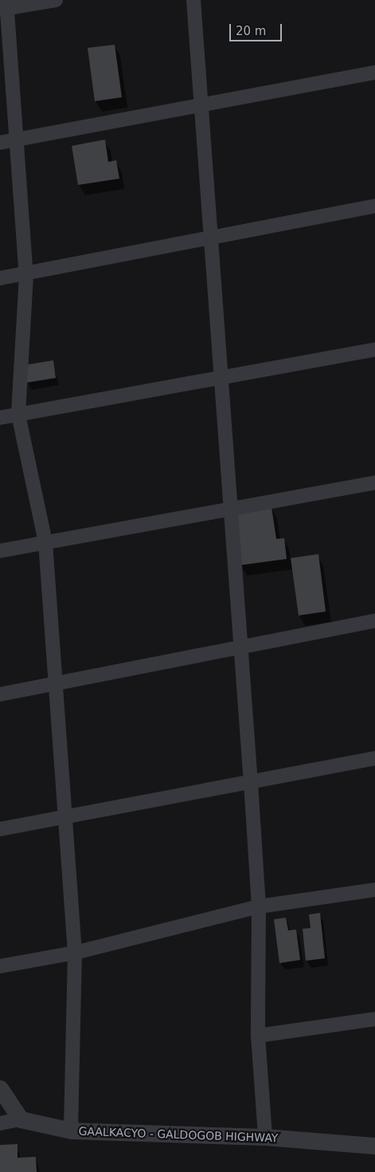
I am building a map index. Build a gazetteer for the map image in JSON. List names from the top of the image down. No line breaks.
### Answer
{"streets":{"street":["GAALKACYO - GALDOGOB HIGHWAY"]},"scale_bar":"20 m"}
